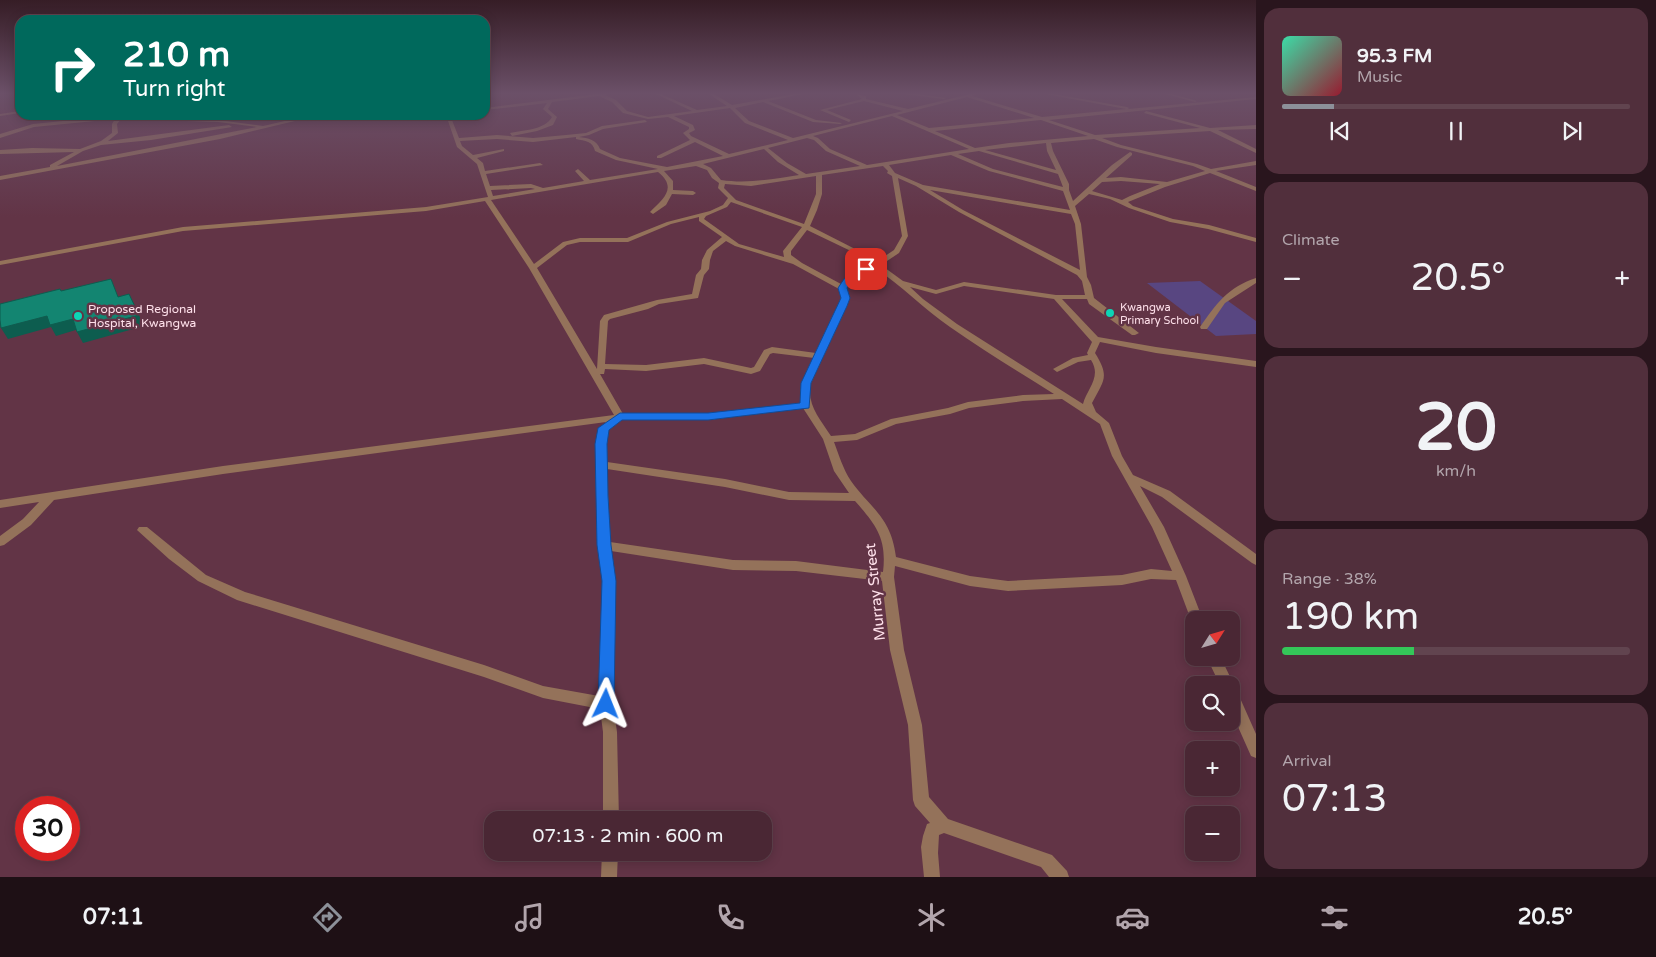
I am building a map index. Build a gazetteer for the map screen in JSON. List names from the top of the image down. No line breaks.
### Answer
{"streets":{"street":["Murray Street"]},"places":["Kwangwa Primary School","Proposed Regional Hospital, Kwangwa"],"north":"top right","page":{"turn":["210 m","Turn right"],"song":["95.3 FM","Music"],"tile":["Climate",["20","km/h"],["Range · 38%","190 km"],["Arrival","07:13"]],"heat":["−","20.5°","+"],"map_buttons":["+","−"],"limit":"30","trip":"07:13 · 2 min · 600 m","tabs":["07:11","20.5°"]}}
